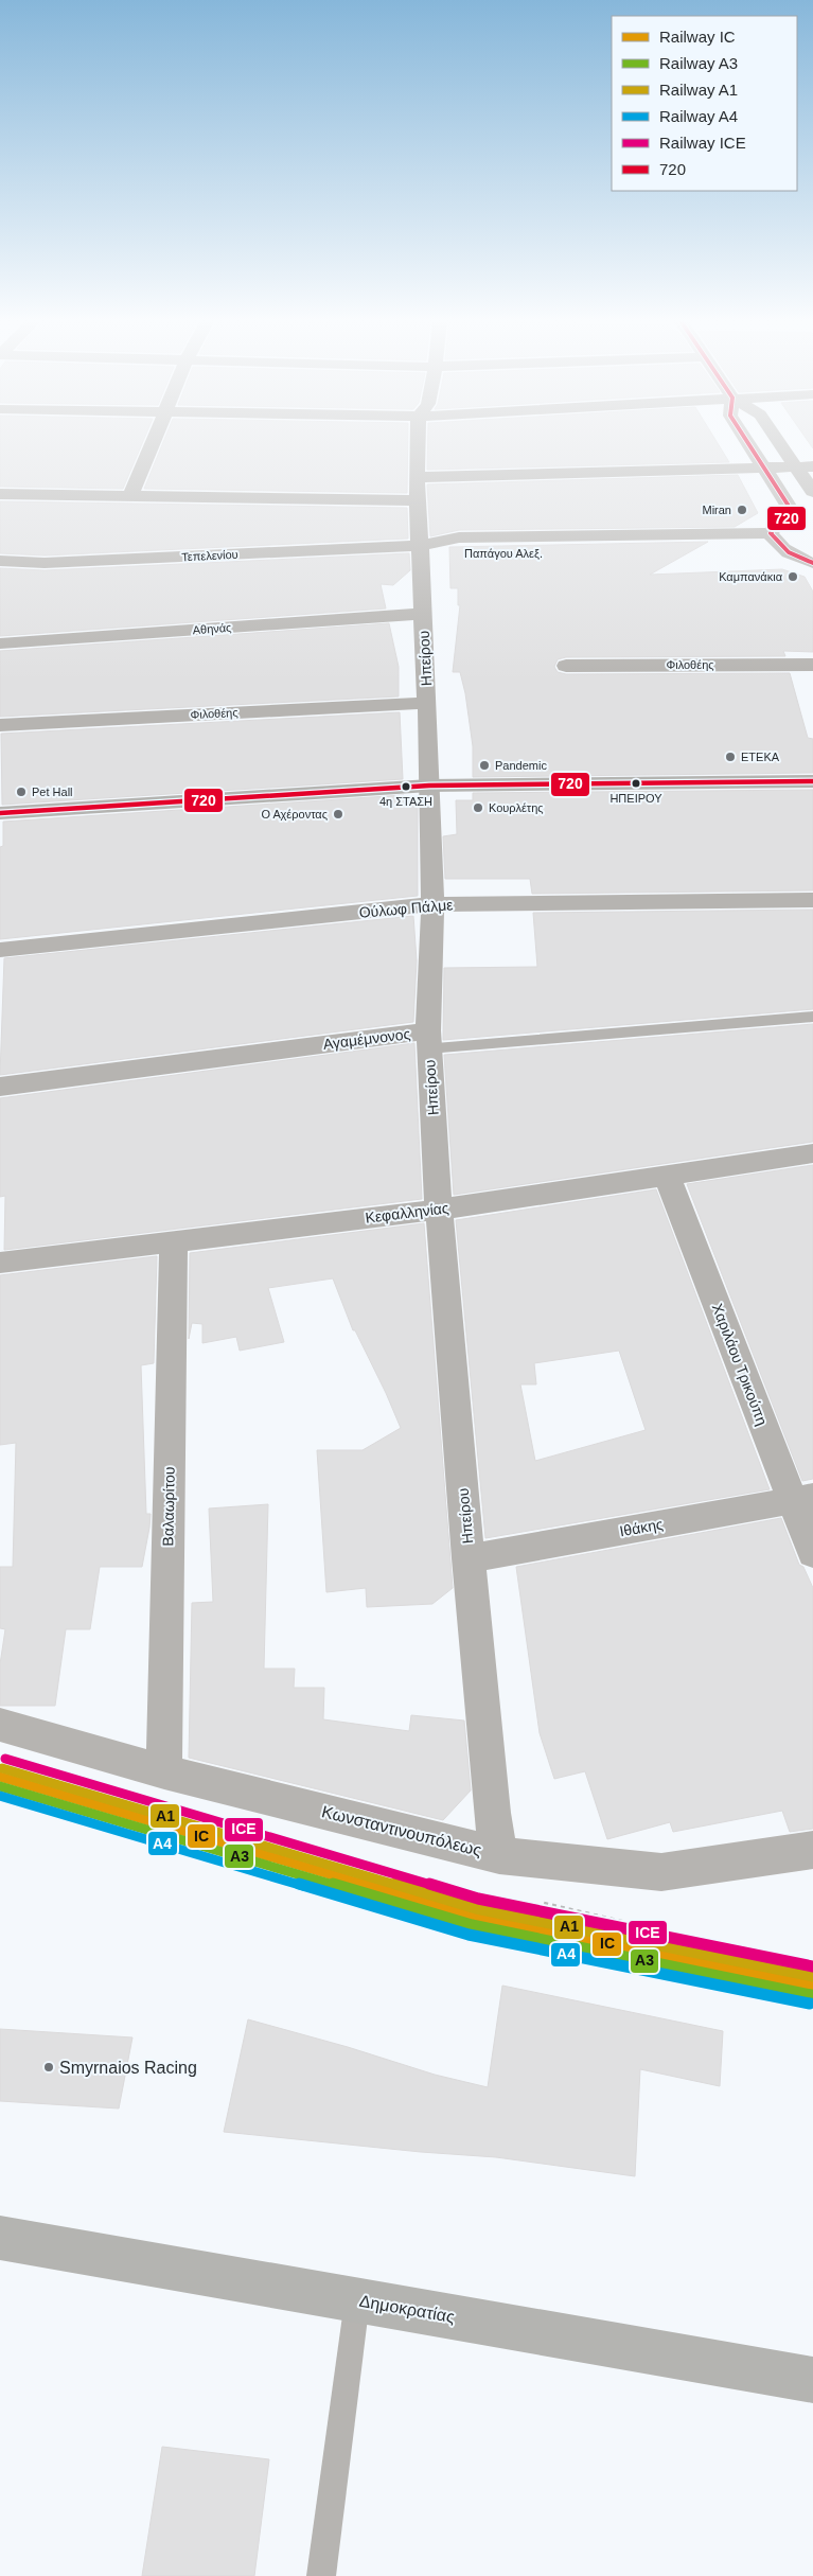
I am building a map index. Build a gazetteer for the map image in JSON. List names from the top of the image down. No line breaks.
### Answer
{"streets":{"street":["Παπάγου Αλεξ.","Τεπελενίου","Αθηνάς","Ηπείρου","Φιλοθέης","Ούλωφ Πάλμε","Αγαμέμνονος","Κεφαλληνίας","Χαριλάου Τρικούπη","Βαλαωρίτου","Ιθάκης","Κωνσταντινουπόλεως","Δημοκρατίας"]},"crossings":[["Παπάγου Αλεξ.","Τεπελενίου"],["Παπάγου Αλεξ.","Ηπείρου"],["Τεπελενίου","Ηπείρου"],["Αθηνάς","Ηπείρου"],["Ηπείρου","Φιλοθέης"],["Ηπείρου","Ούλωφ Πάλμε"],["Ηπείρου","Αγαμέμνονος"],["Ηπείρου","Κεφαλληνίας"],["Ηπείρου","Ιθάκης"],["Ηπείρου","Κωνσταντινουπόλεως"],["Κεφαλληνίας","Χαριλάου Τρικούπη"],["Κεφαλληνίας","Βαλαωρίτου"],["Χαριλάου Τρικούπη","Ιθάκης"],["Βαλαωρίτου","Κωνσταντινουπόλεως"]],"places":["Miran","Καμπανάκια","ΕΤΕΚΑ","Pandemic","ΗΠΕΙΡΟΥ","4η ΣΤΑΣΗ","Pet Hall","Κουρλέτης","Ο Αχέροντας","Smyrnaios Racing"],"lines":["transit line 720","rail line ICE","rail line A1","rail line IC","rail line A3","rail line A4"],"legend":["Railway IC","Railway A3","Railway A1","Railway A4","Railway ICE","720"]}
